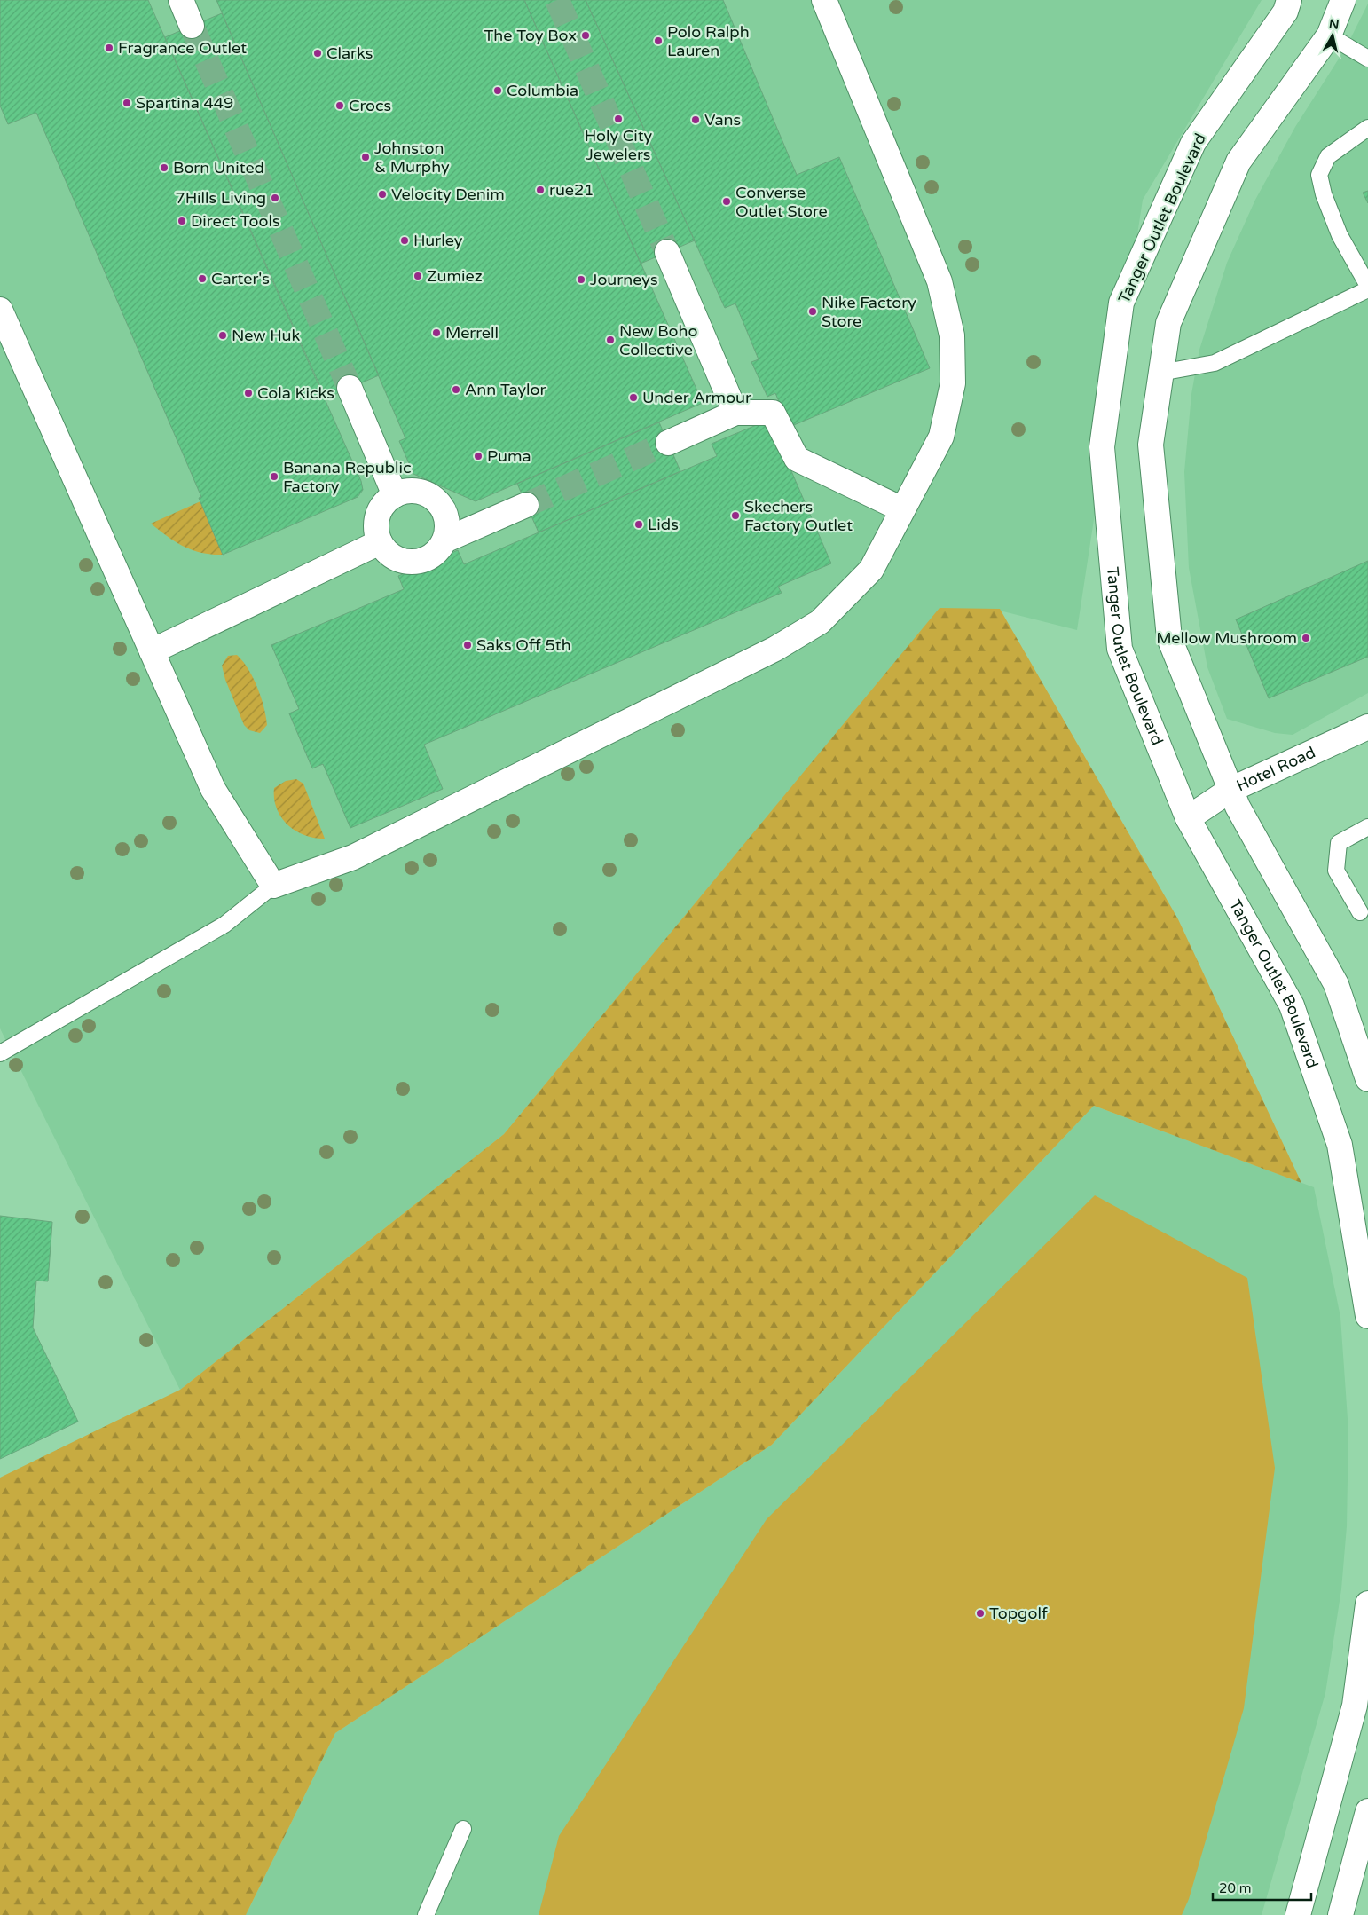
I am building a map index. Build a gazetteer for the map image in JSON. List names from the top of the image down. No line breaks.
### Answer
{"streets":{"street":["Tanger Outlet Boulevard","Hotel Road"]},"crossings":[["Tanger Outlet Boulevard","Hotel Road"]],"places":["The Toy Box","Polo Ralph Lauren","Fragrance Outlet","Clarks","Columbia","Spartina 449","Crocs","Holy City Jewelers","Vans","Johnston & Murphy","Born United","rue21","Velocity Denim","7Hills Living","Converse Outlet Store","Direct Tools","Hurley","Zumiez","Carter's","Journeys","Nike Factory Store","Merrell","New Huk","New Boho Collective","Ann Taylor","Cola Kicks","Under Armour","Puma","Banana Republic Factory","Skechers Factory Outlet","Lids","Mellow Mushroom","Saks Off 5th","Topgolf"],"scale_bar":"20 m","north":"top"}
